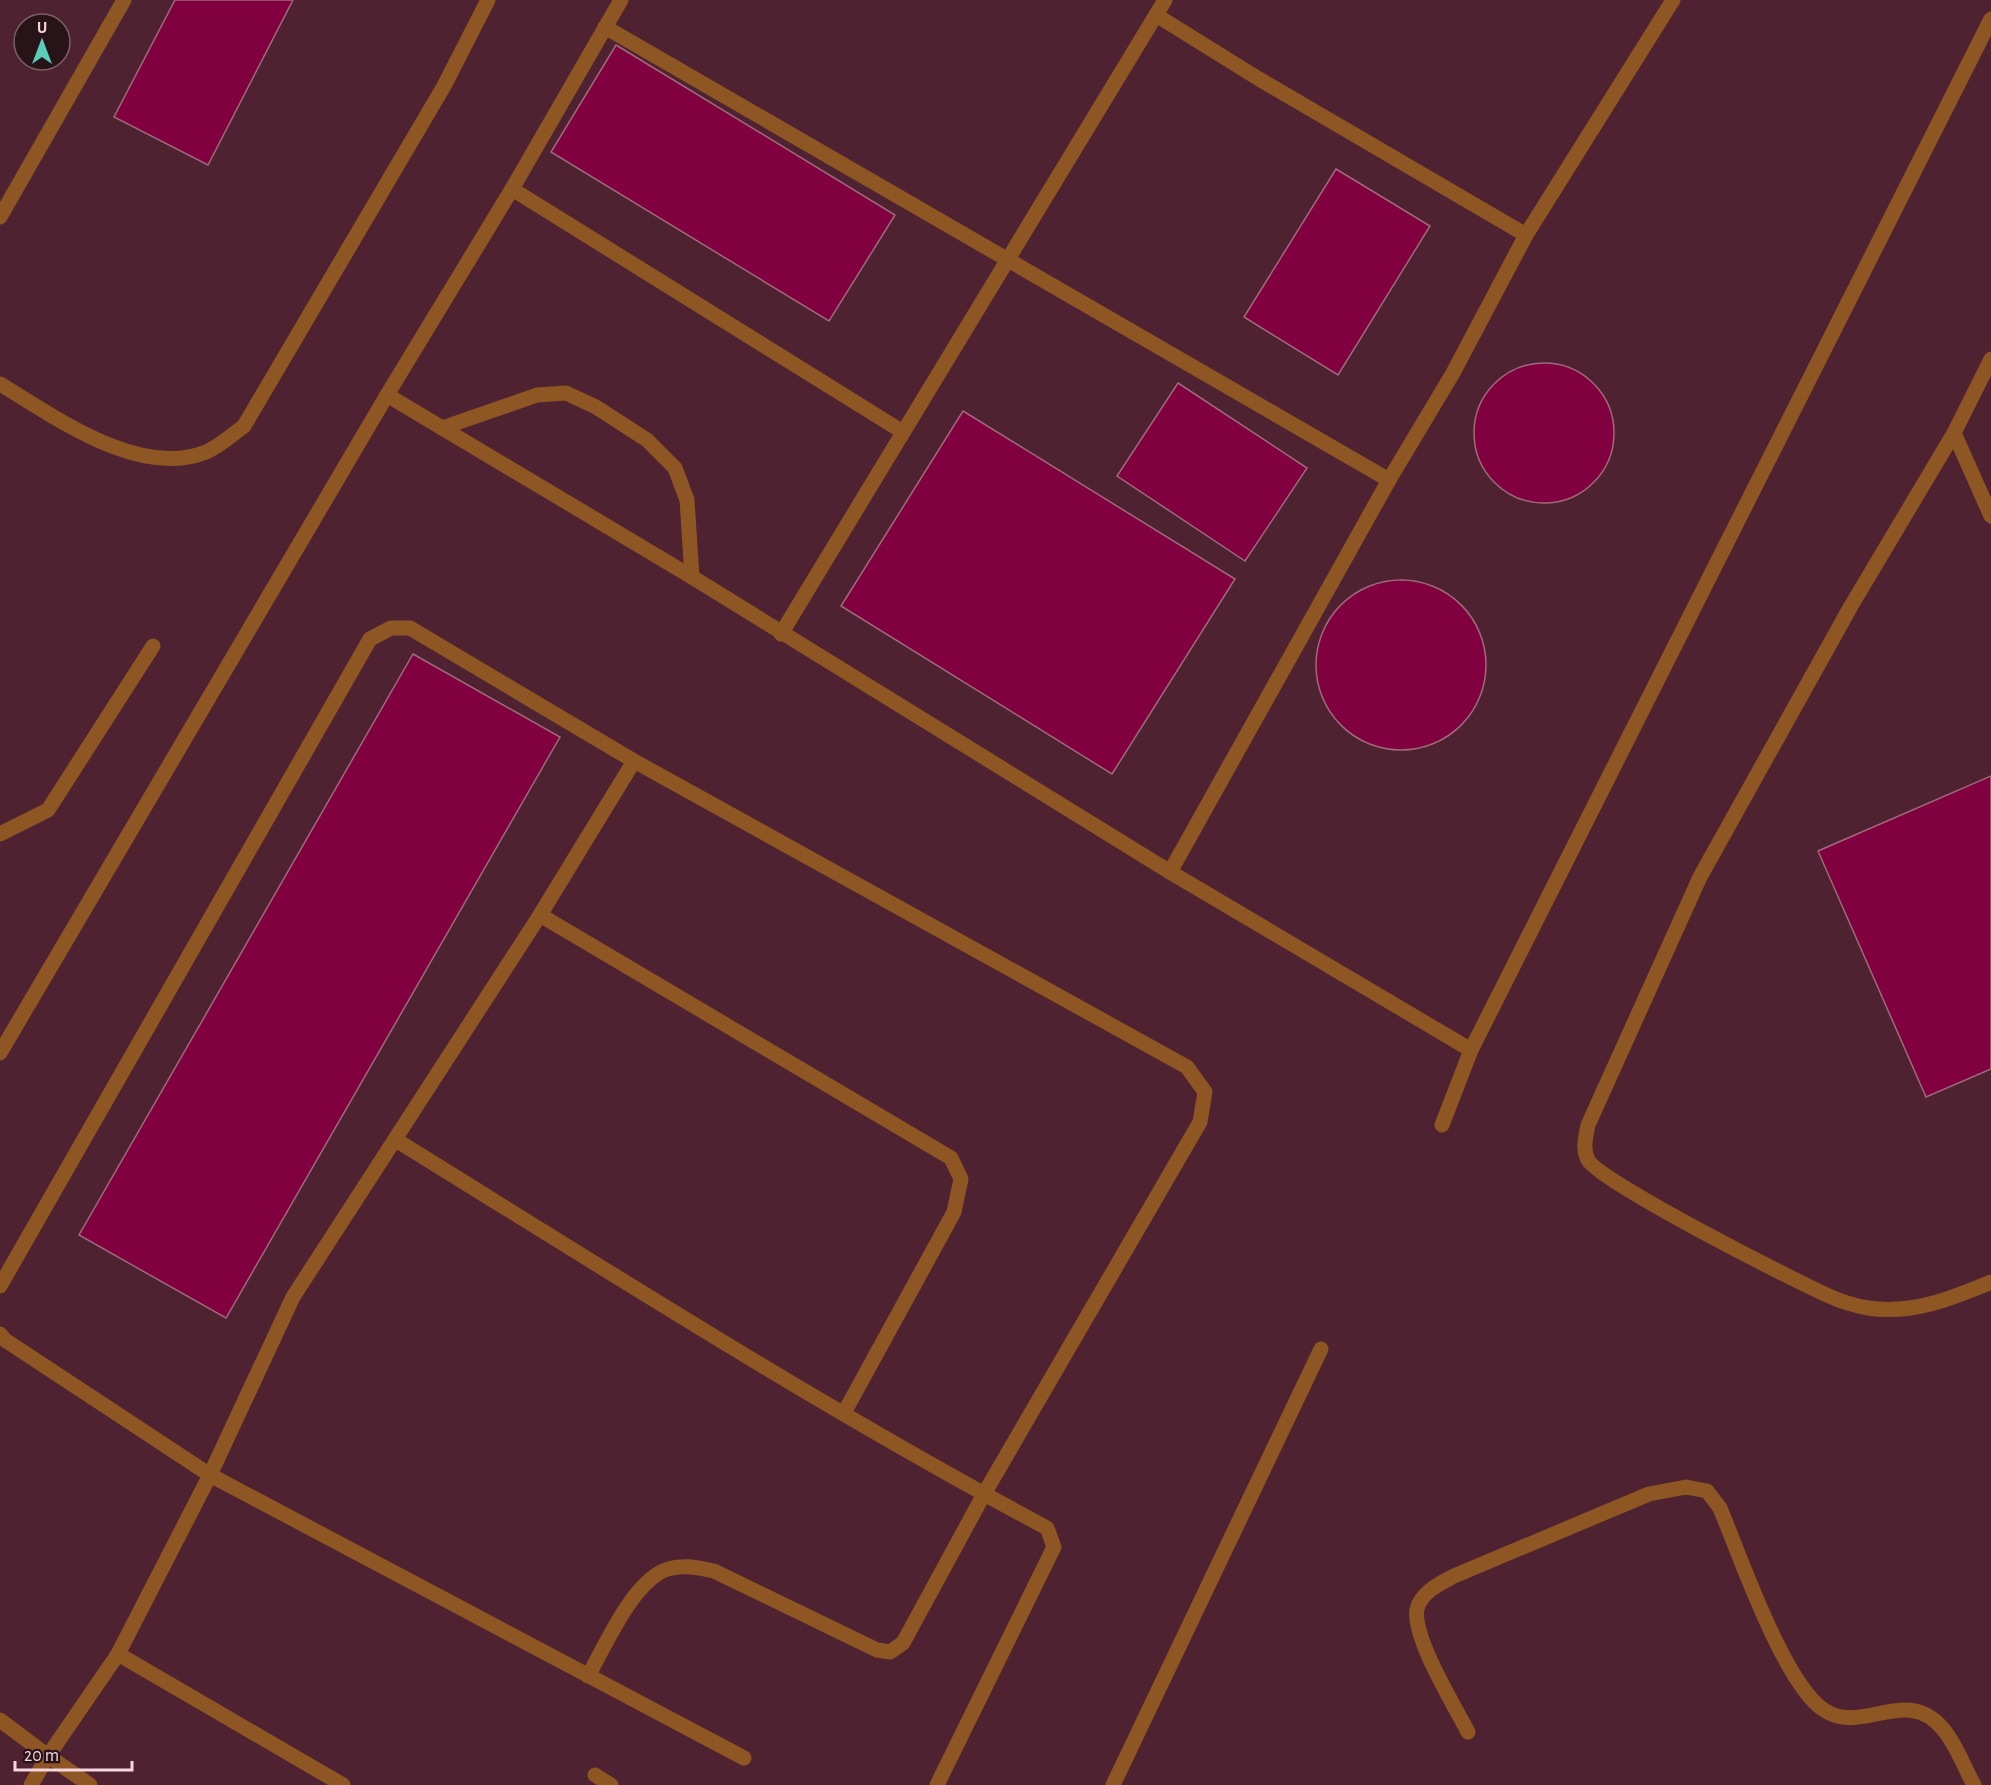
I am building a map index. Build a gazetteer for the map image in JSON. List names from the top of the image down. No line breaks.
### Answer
{"scale_bar":"20 m","north":"top"}
